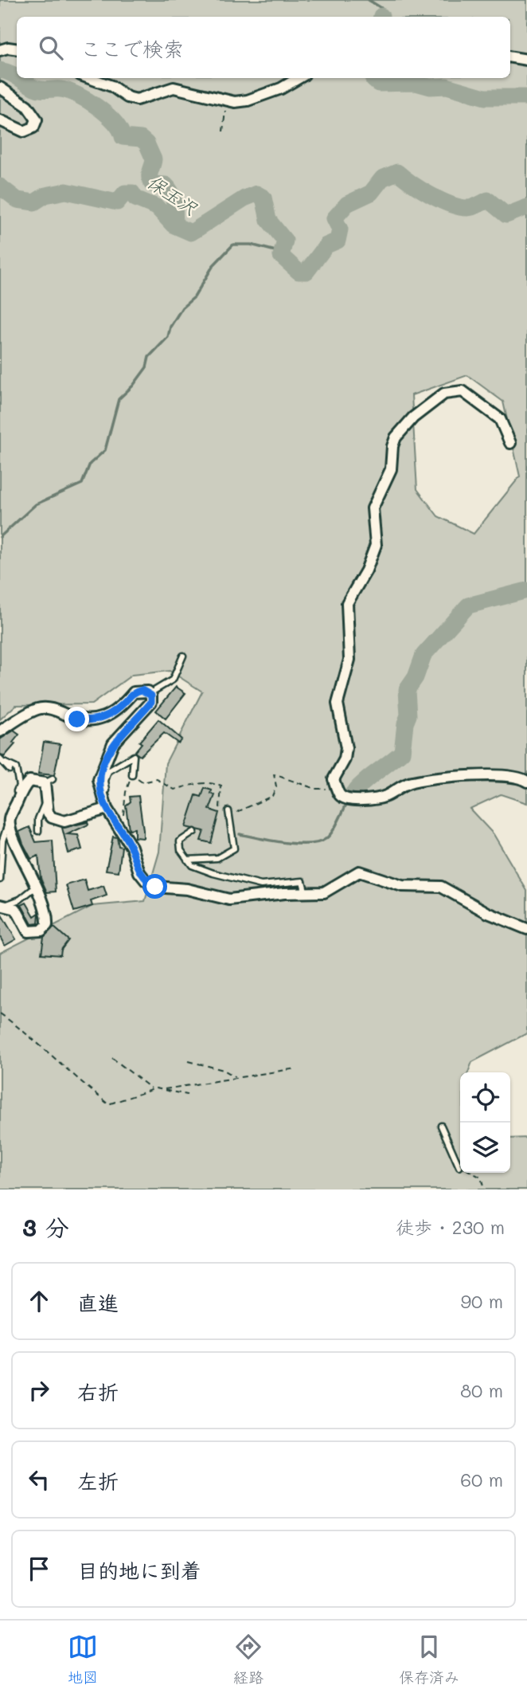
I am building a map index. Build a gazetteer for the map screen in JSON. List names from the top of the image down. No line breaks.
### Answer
{"water":["保玉沢"],"page":{"search":"ここで検索","heading":["3 分","徒歩 · 230 m"],"list":[["直進","90 m"],["右折","80 m"],["左折","60 m"],"目的地に到着"],"nav":["地図","経路","保存済み"]}}
